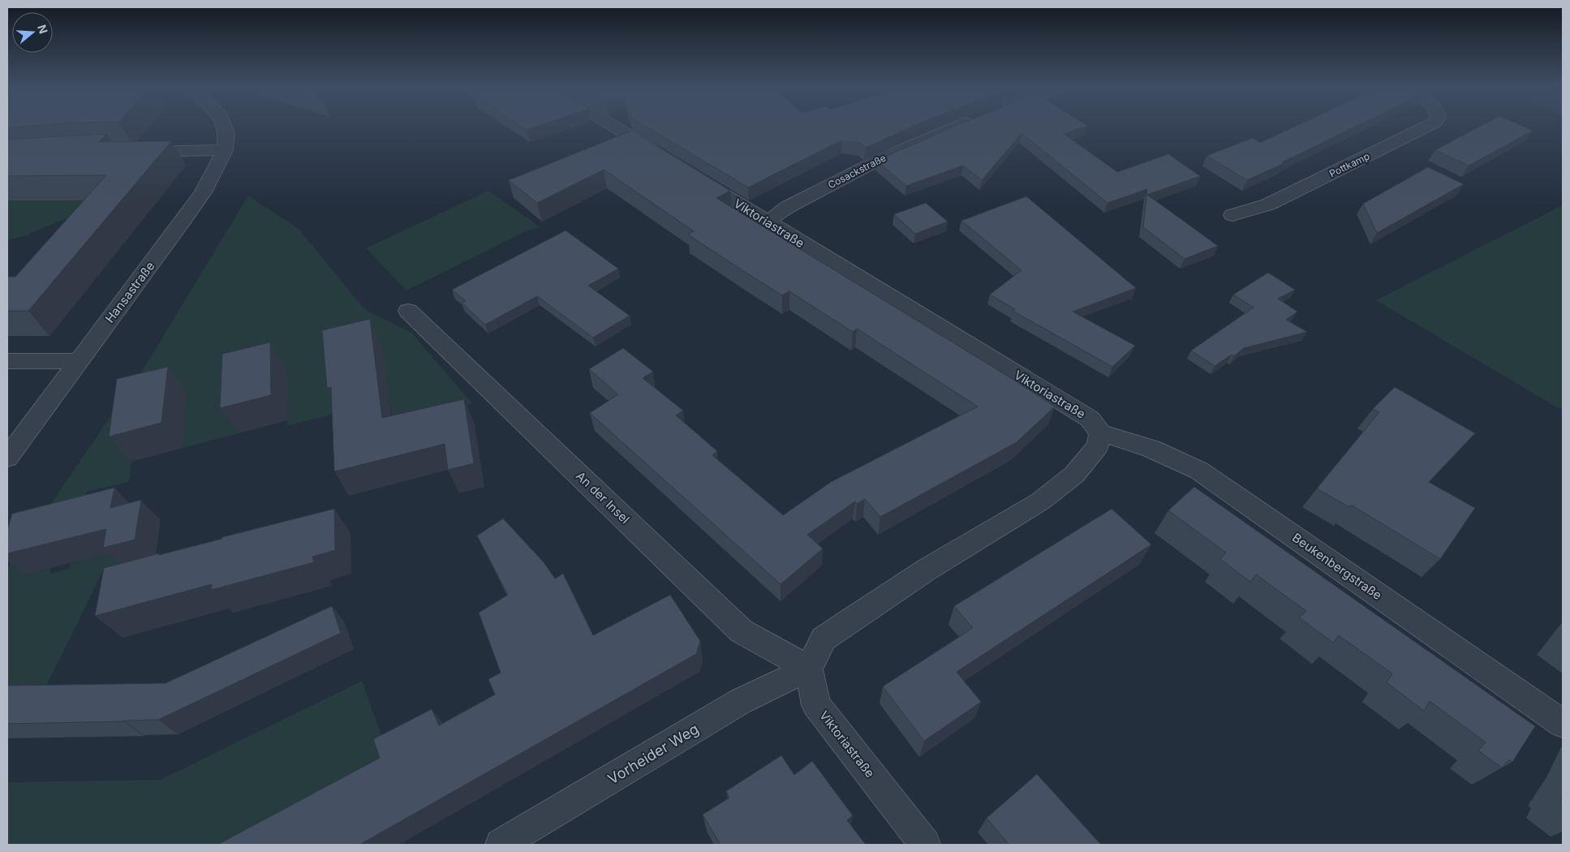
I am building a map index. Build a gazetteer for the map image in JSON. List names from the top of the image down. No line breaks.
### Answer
{"streets":{"street":["Pottkamp","Cosackstraße","Viktoriastraße","Hansastraße","An der Insel","Beukenbergstraße","Vorheider Weg"]},"crossings":[["Cosackstraße","Viktoriastraße"],["Viktoriastraße","An der Insel"],["Viktoriastraße","Beukenbergstraße"],["Viktoriastraße","Vorheider Weg"],["An der Insel","Vorheider Weg"]],"north":"right"}
